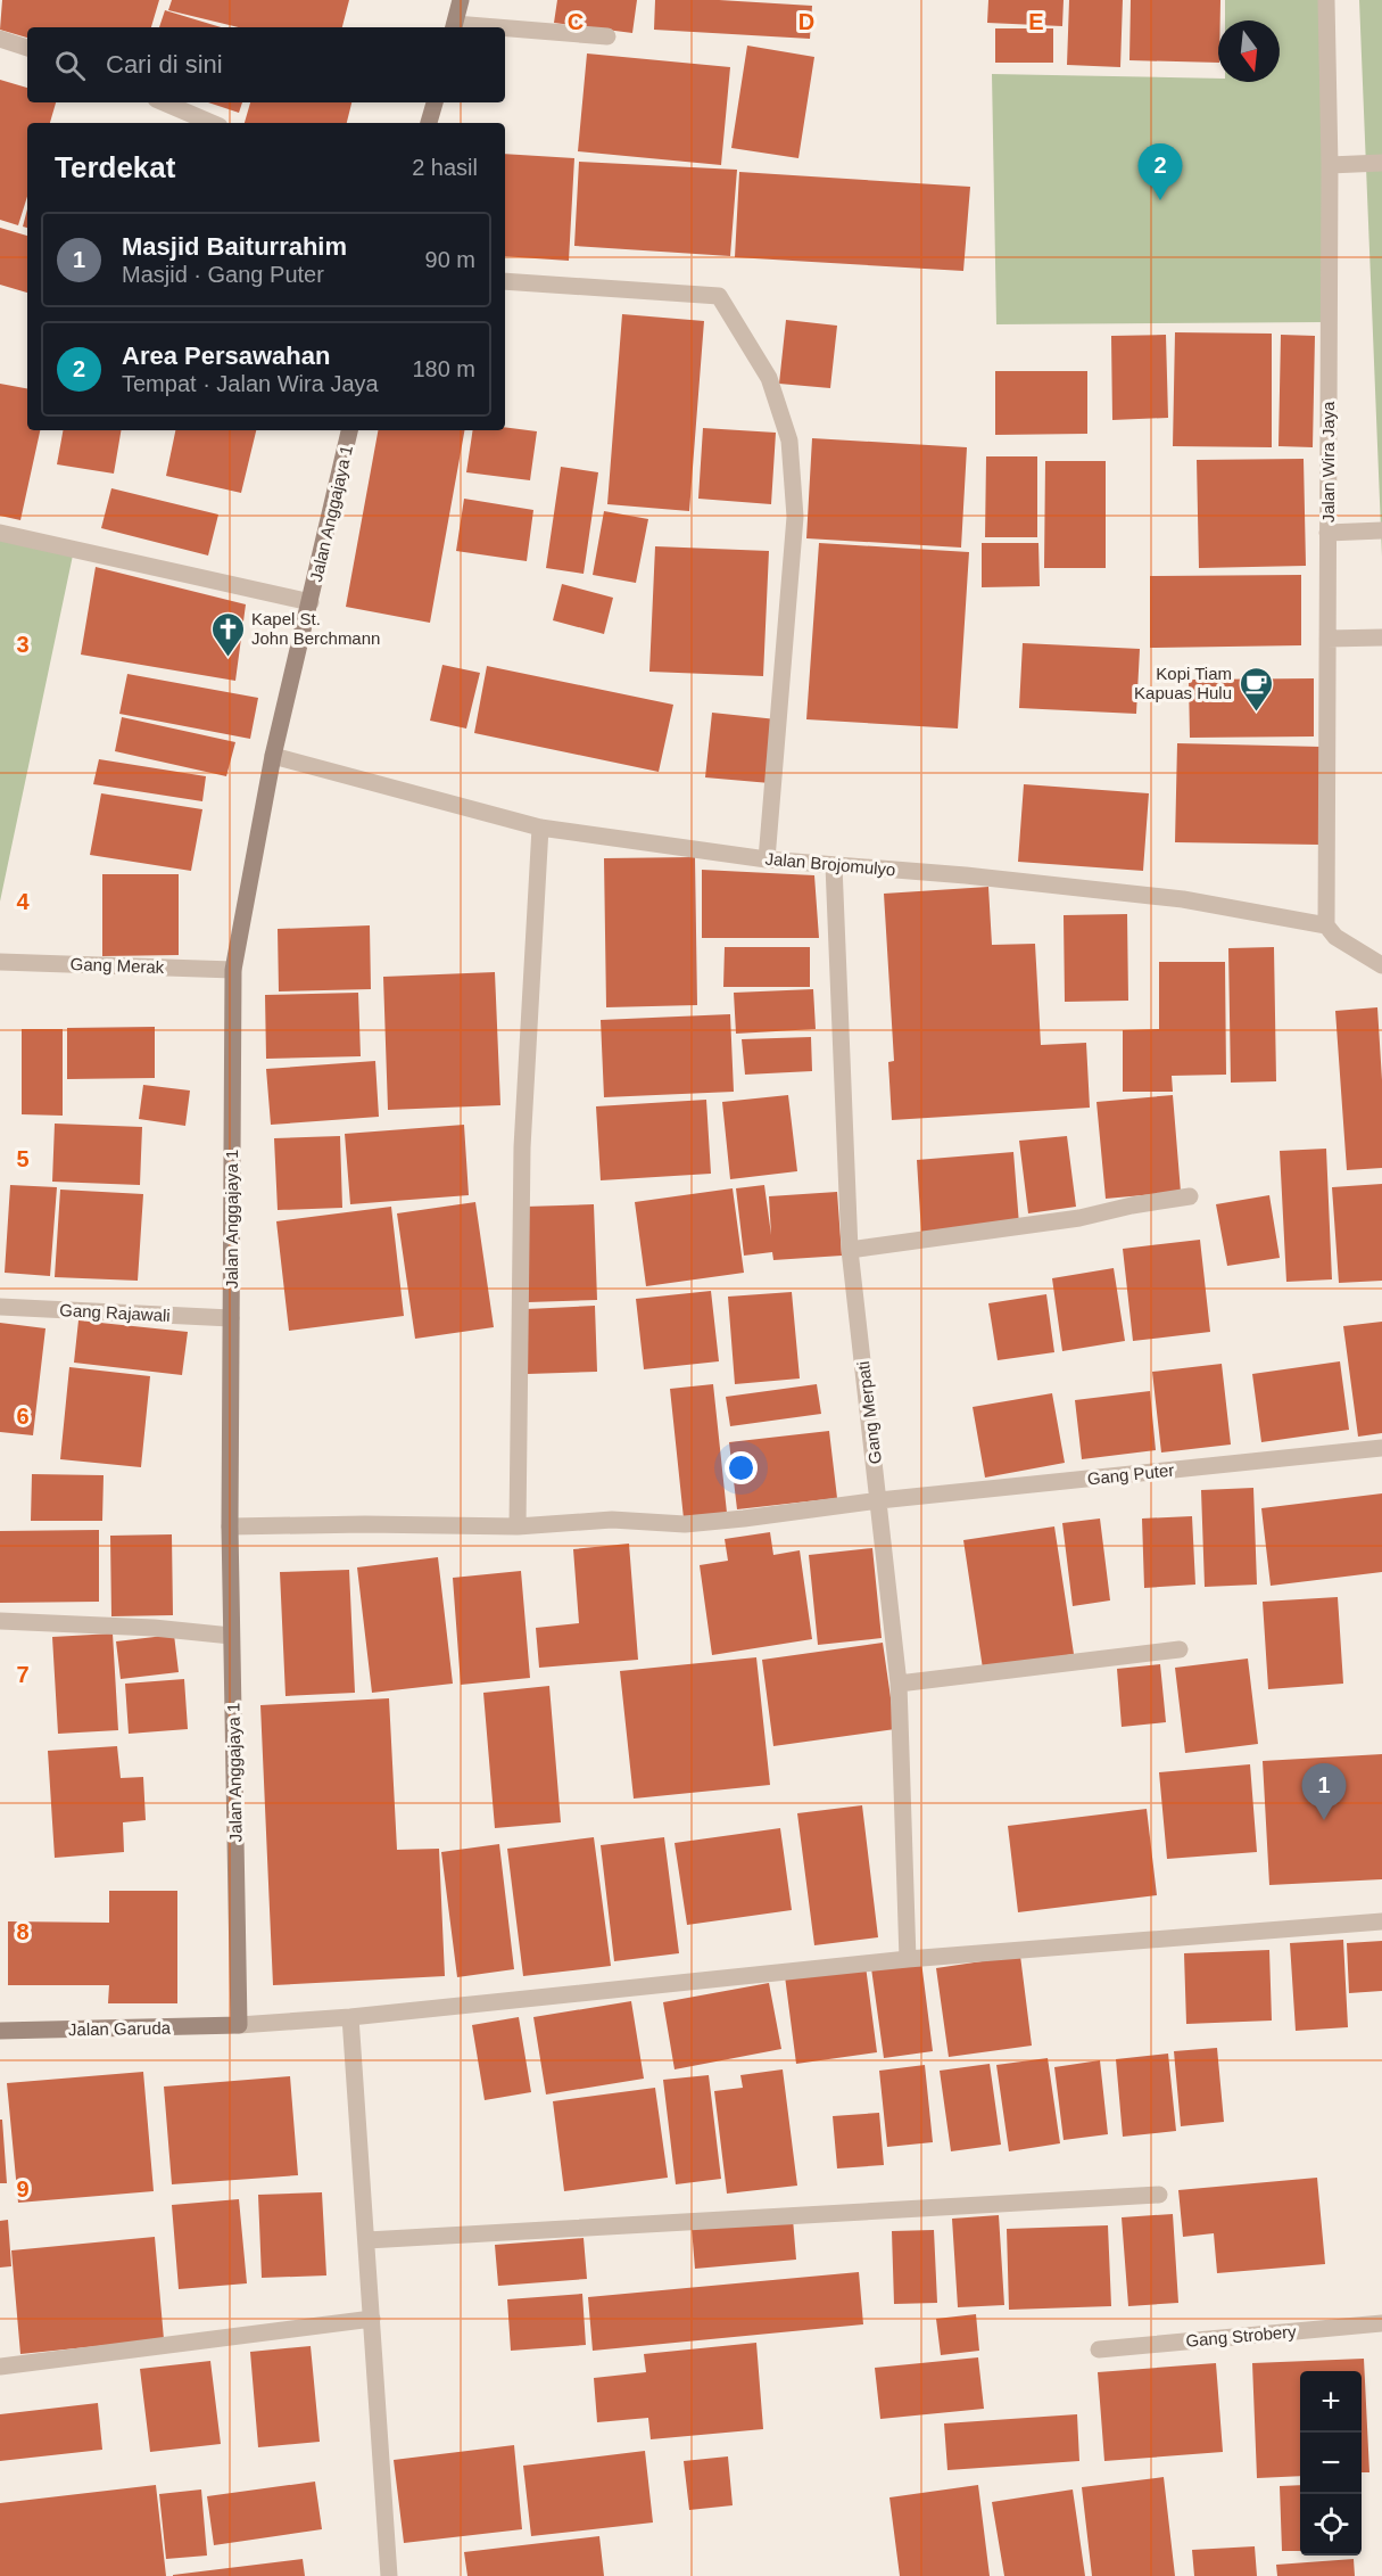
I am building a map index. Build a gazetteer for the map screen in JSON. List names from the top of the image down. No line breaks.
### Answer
{"streets":{"main road":["Jalan Anggajaya 1","Jalan Garuda"],"street":["Jalan Wira Jaya","Jalan Brojomulyo","Gang Merak","Gang Rajawali","Gang Merpati","Gang Puter","Gang Strobery"]},"crossings":[["Jalan Wira Jaya","Jalan Brojomulyo"],["Jalan Anggajaya 1","Jalan Brojomulyo"],["Jalan Anggajaya 1","Gang Merak"],["Jalan Anggajaya 1","Gang Rajawali"],["Jalan Anggajaya 1","Gang Puter"],["Jalan Anggajaya 1","Jalan Garuda"],["Jalan Brojomulyo","Gang Merpati"],["Gang Merpati","Gang Puter"]],"places":{"church":["Kapel St. John Berchmann"],"cafe":["Kopi Tiam Kapuas Hulu"]},"north":"bottom","page":{"search":"Cari di sini","heading":["Terdekat","2 hasil"],"pins":["2","1"],"list":[{"mark":"1","name":"Masjid Baiturrahim","note":"Masjid · Gang Puter","value":"90 m"},{"mark":"2","name":"Area Persawahan","note":"Tempat · Jalan Wira Jaya","value":"180 m"}],"map_buttons":["+","−"]},"grid":{"columns":["C","D","E"],"rows":["3","4","5","6","7","8","9"]}}
